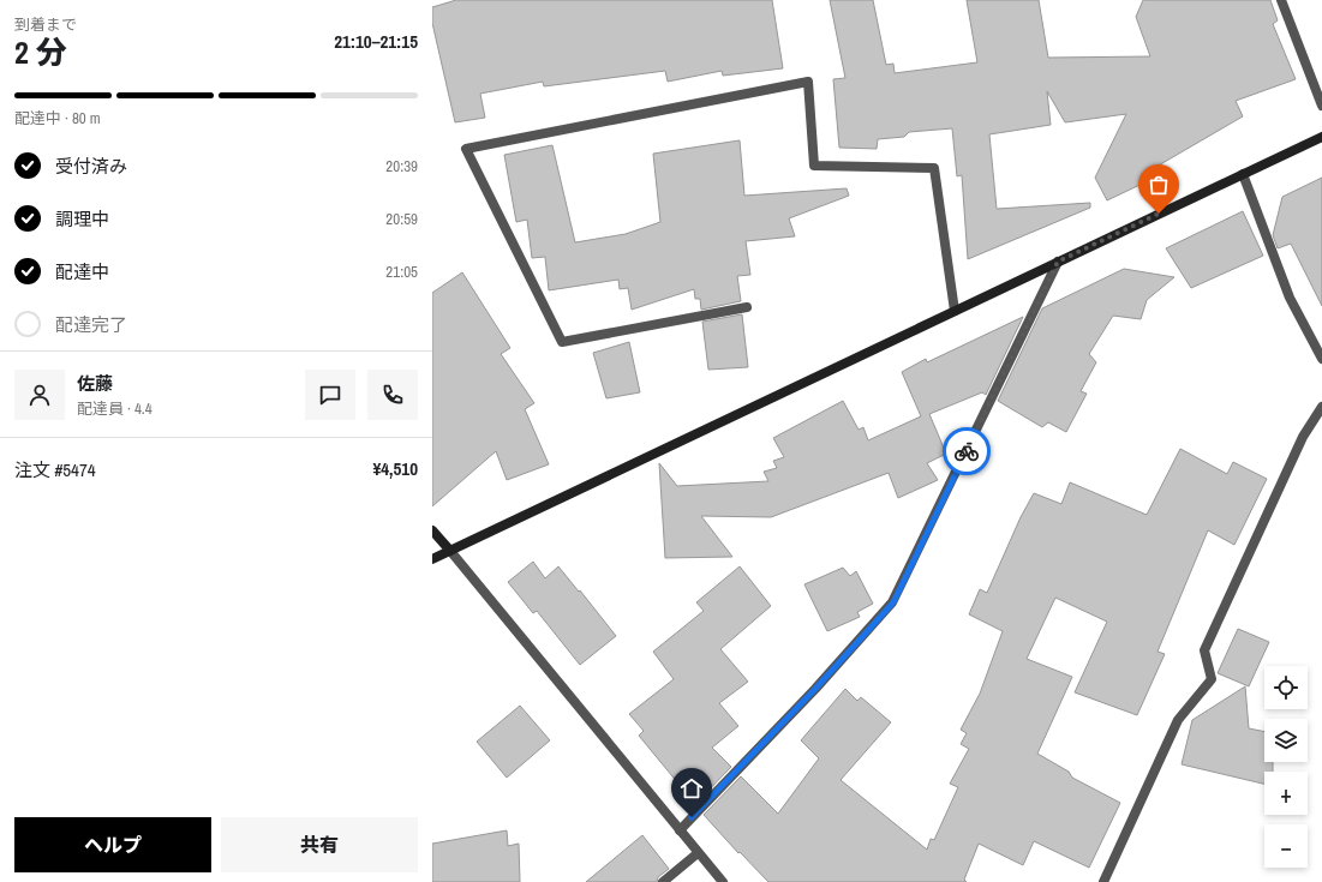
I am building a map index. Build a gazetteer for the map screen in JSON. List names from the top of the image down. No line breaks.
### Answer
{"page":{"heading":["2 分","到着まで","21:10–21:15"],"panel":["佐藤","配達員 · 4.4","注文 #5474","¥4,510"],"bar":"配達中 · 80 m","list":[["受付済み","20:39"],["調理中","20:59"],["配達中","21:05"],"配達完了"],"map_buttons":["+","−"],"buttons":["ヘルプ","共有"]}}
